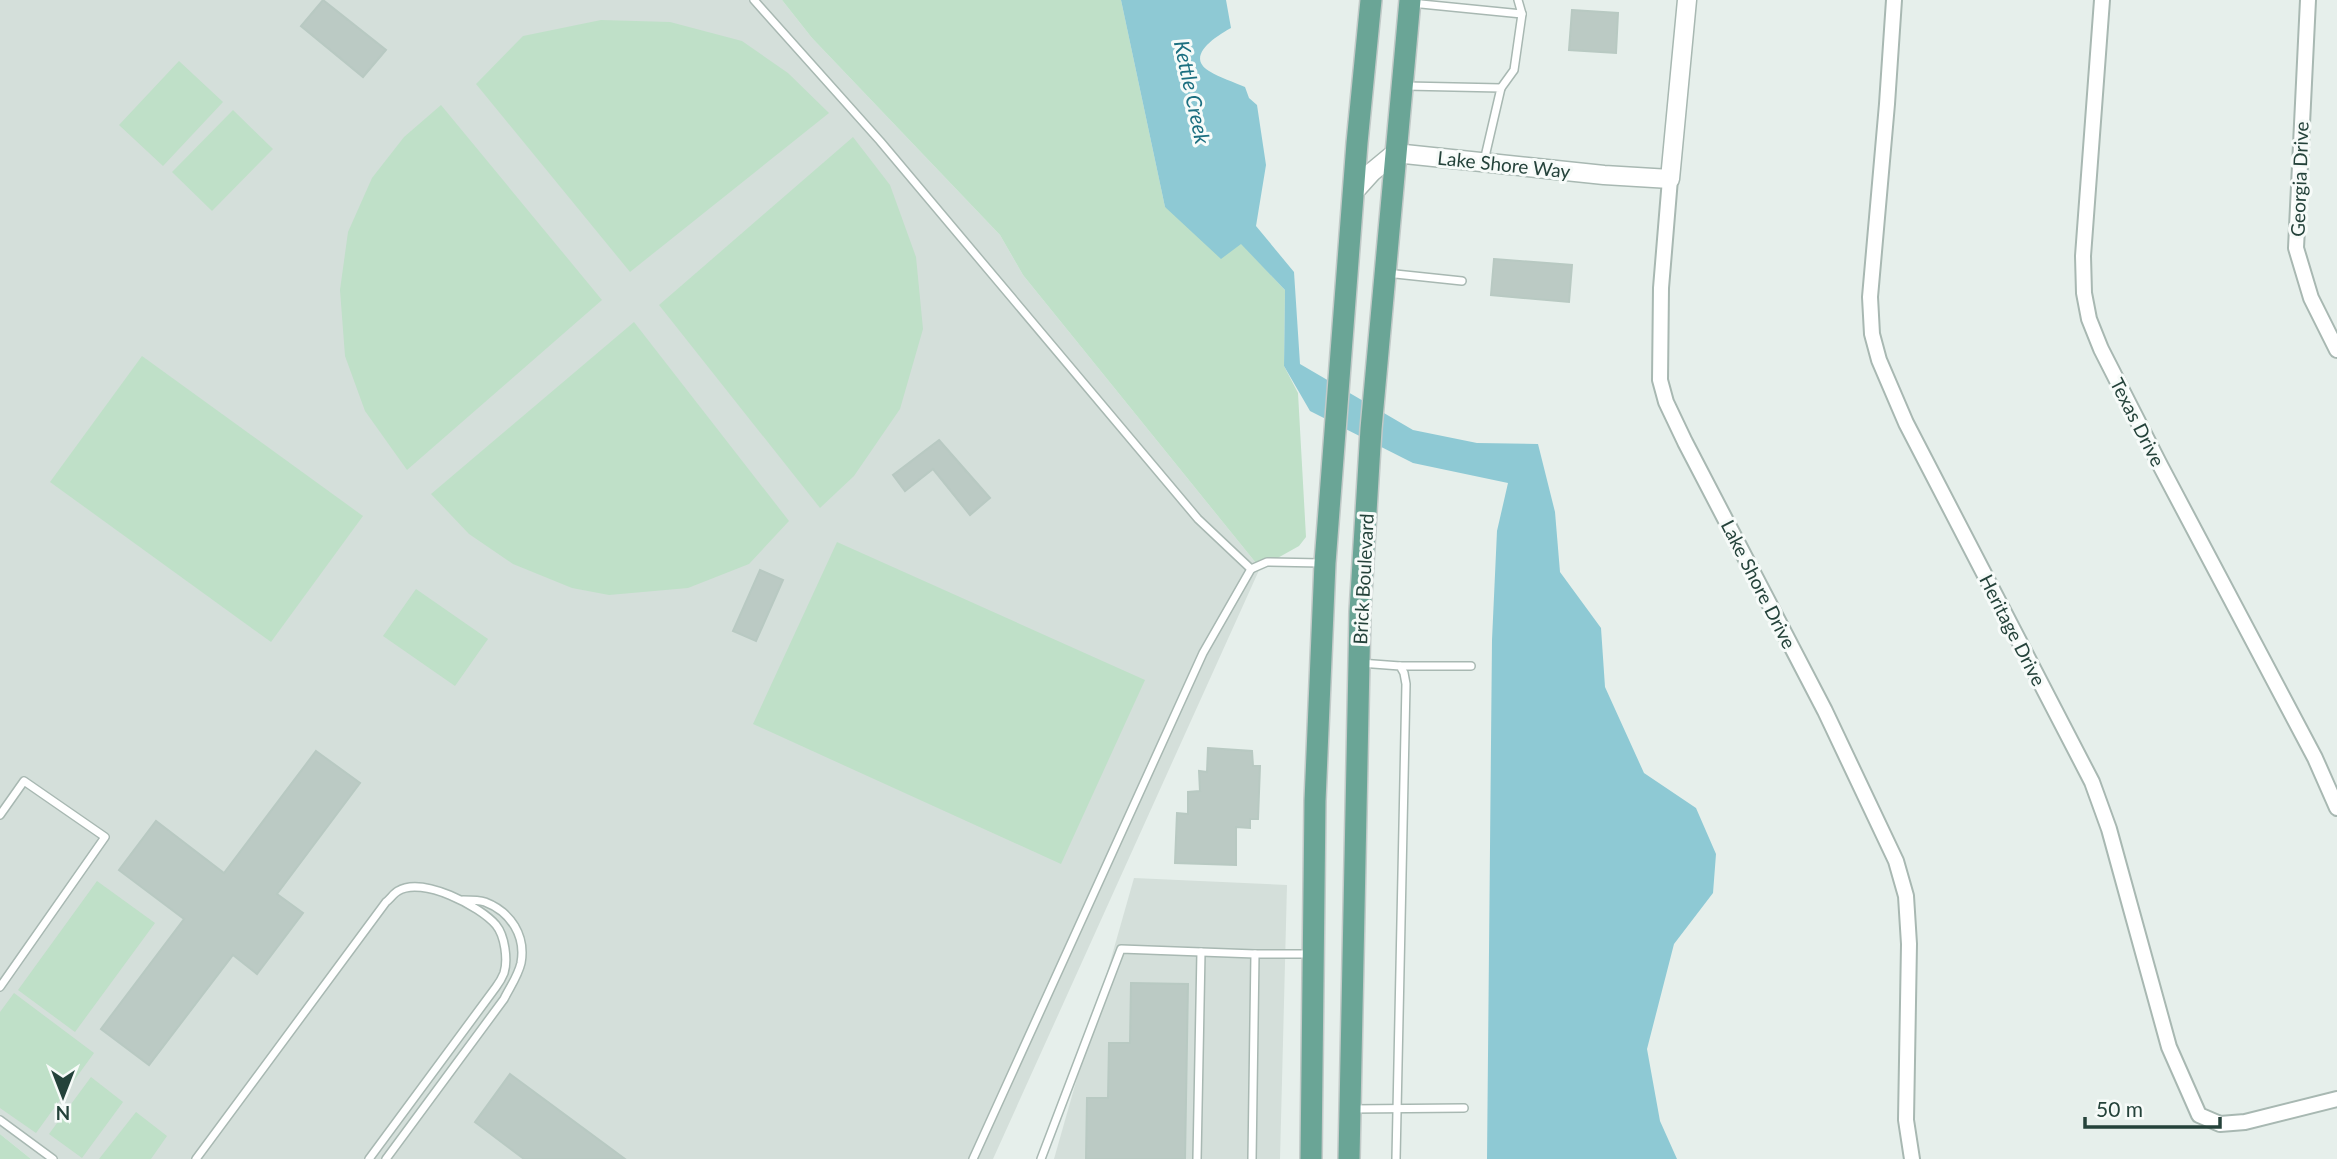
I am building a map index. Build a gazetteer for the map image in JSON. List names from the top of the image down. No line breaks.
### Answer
{"streets":{"main road":["Brick Boulevard"],"street":["Lake Shore Way","Georgia Drive","Texas Drive","Lake Shore Drive","Heritage Drive"]},"crossings":[["Lake Shore Way","Brick Boulevard"],["Lake Shore Way","Lake Shore Drive"]],"water":["Kettle Creek"],"scale_bar":"50 m","north":"bottom"}
